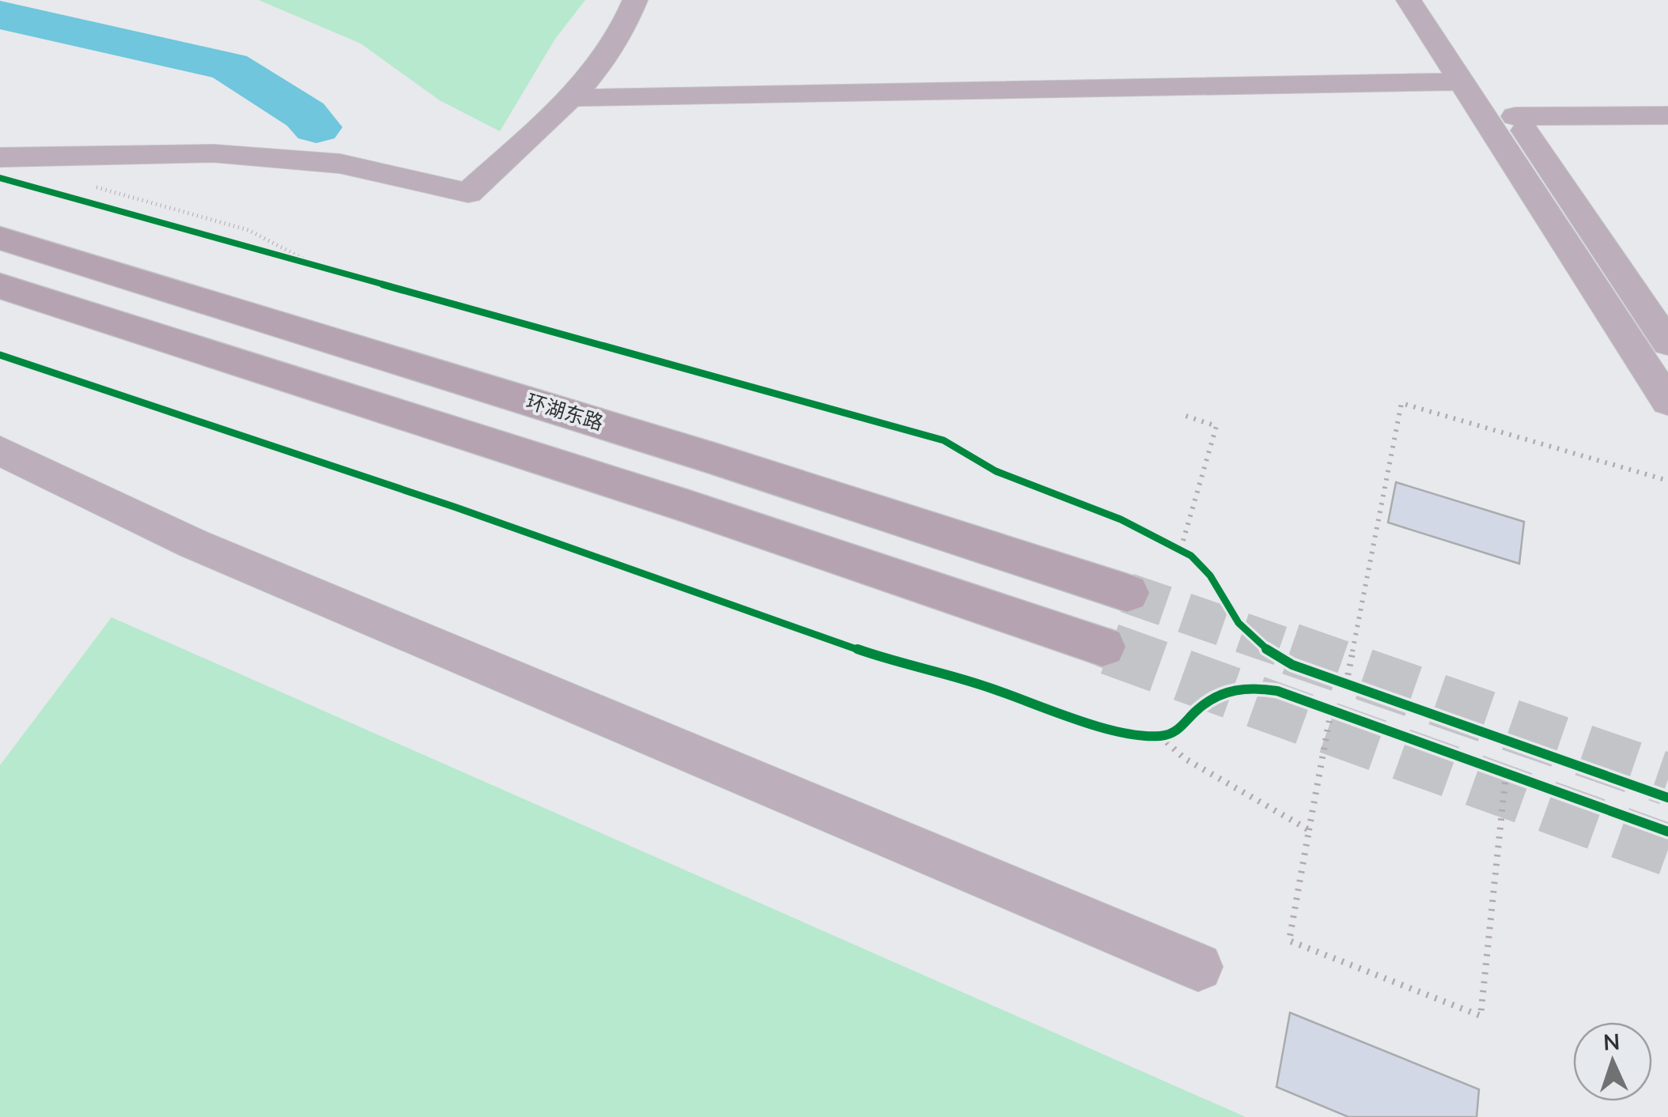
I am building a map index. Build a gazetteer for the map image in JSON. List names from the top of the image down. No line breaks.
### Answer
{"streets":{"main road":["环湖东路"]},"north":"top"}
